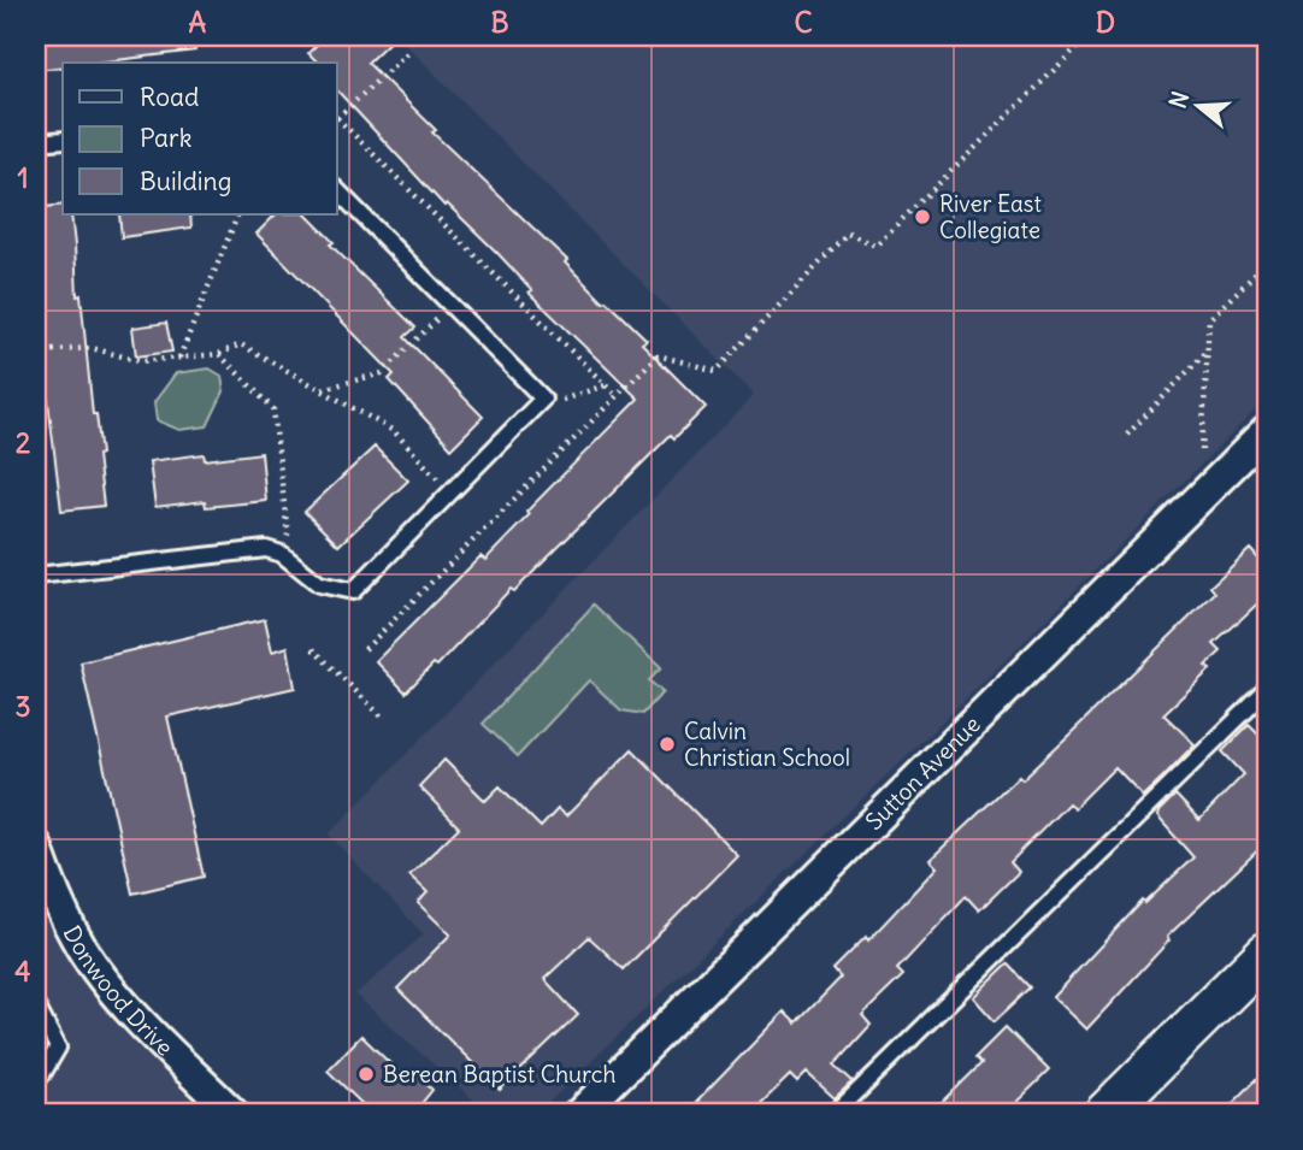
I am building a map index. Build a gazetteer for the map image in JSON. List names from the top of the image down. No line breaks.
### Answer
{"streets":{"street":["Sutton Avenue","Donwood Drive"]},"places":["River East Collegiate","Calvin Christian School","Berean Baptist Church"],"legend":["Road","Park","Building"],"north":"left","grid":{"columns":["A","B","C","D"],"rows":["1","2","3","4"]}}
